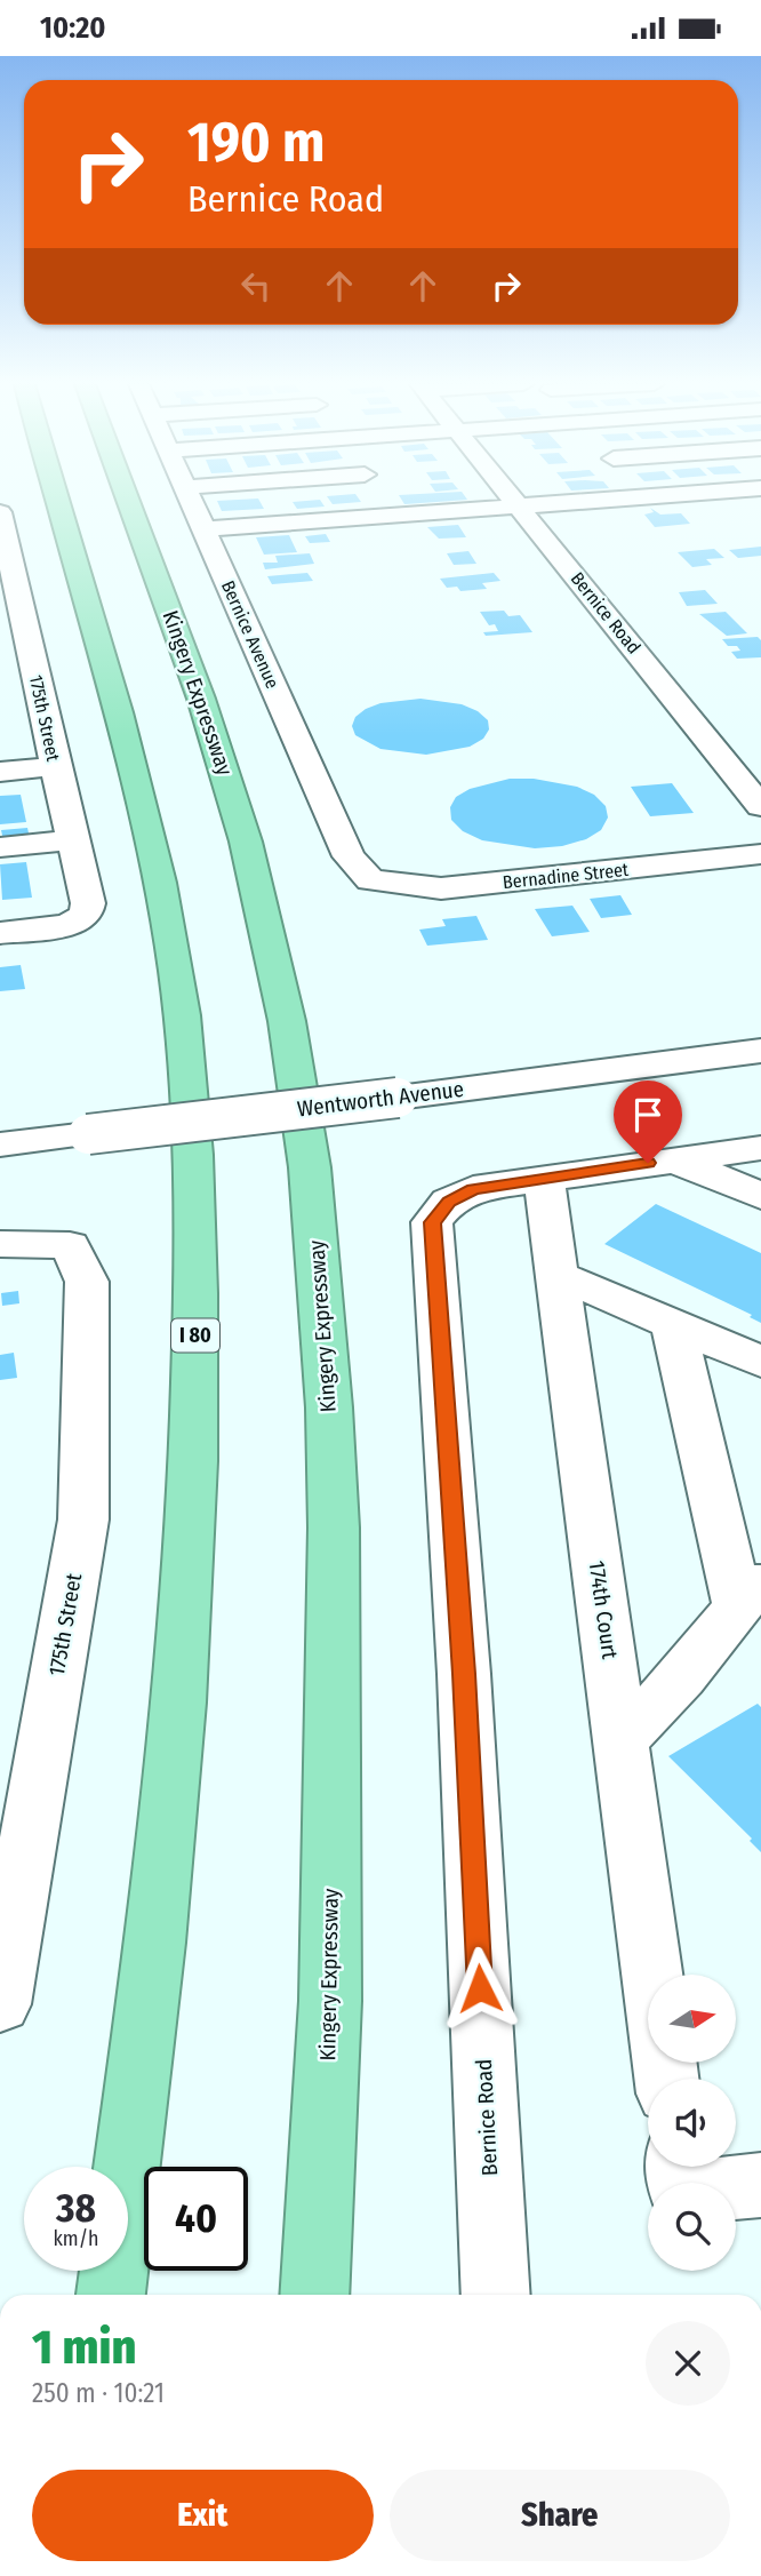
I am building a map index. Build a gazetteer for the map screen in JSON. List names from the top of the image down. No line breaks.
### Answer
{"streets":{"highway":["Kingery Expressway","I 80"],"street":["Bernice Road","Bernice Avenue","175th Street","Bernadine Street","Wentworth Avenue","174th Court"]},"crossings":[["Bernice Road","174th Court"],["Bernice Avenue","Bernadine Street"]],"north":"right","page":{"status":"10:20","turn":["190 m","Bernice Road"],"speed":"38 km/h","limit":"40","heading":["1 min","250 m · 10:21"],"buttons":["Exit","Share"]}}
